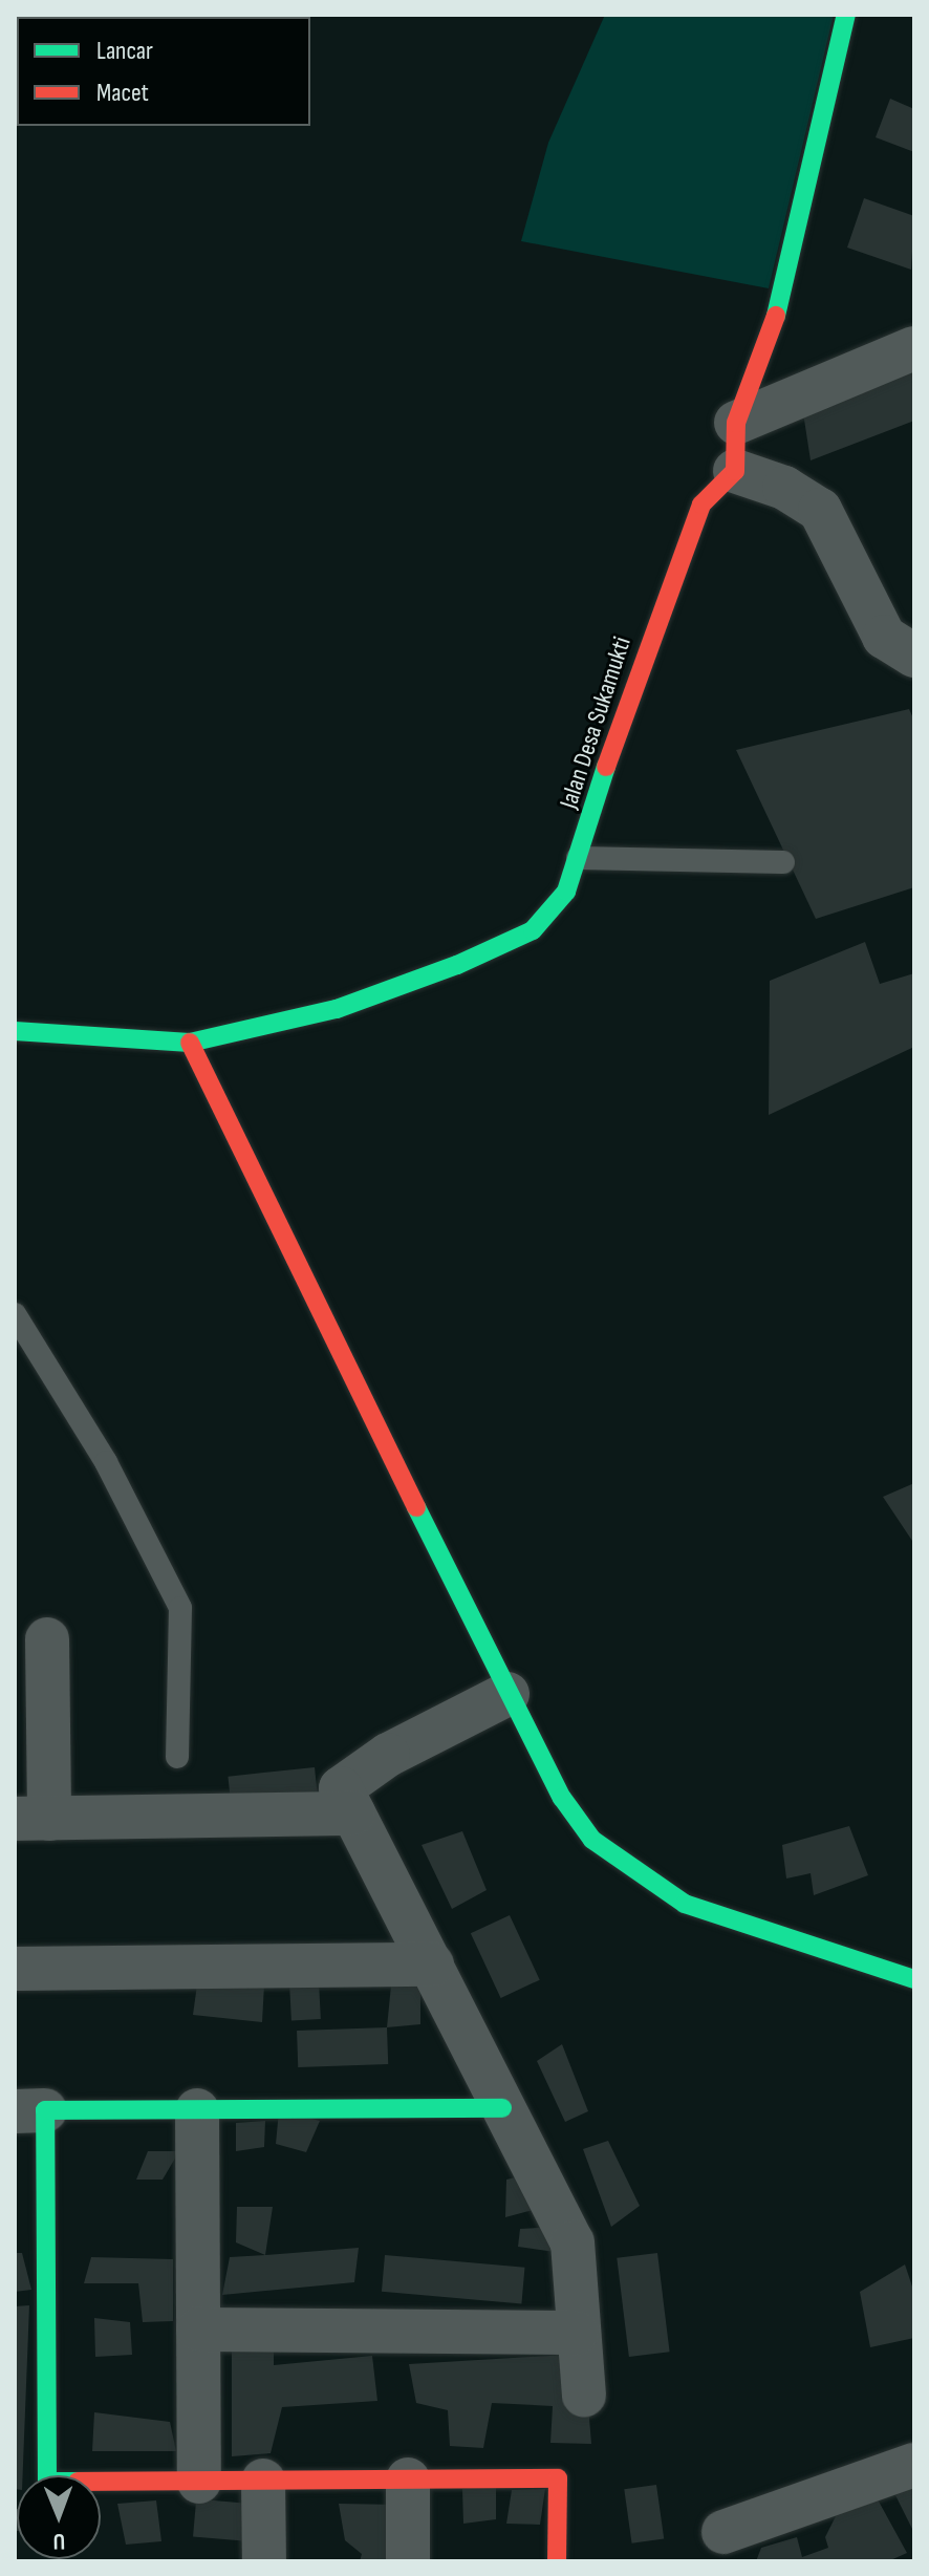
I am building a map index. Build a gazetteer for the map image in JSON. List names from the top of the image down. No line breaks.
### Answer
{"streets":{"street":["Jalan Desa Sukamukti"]},"legend":["Lancar","Macet"],"north":"bottom"}
